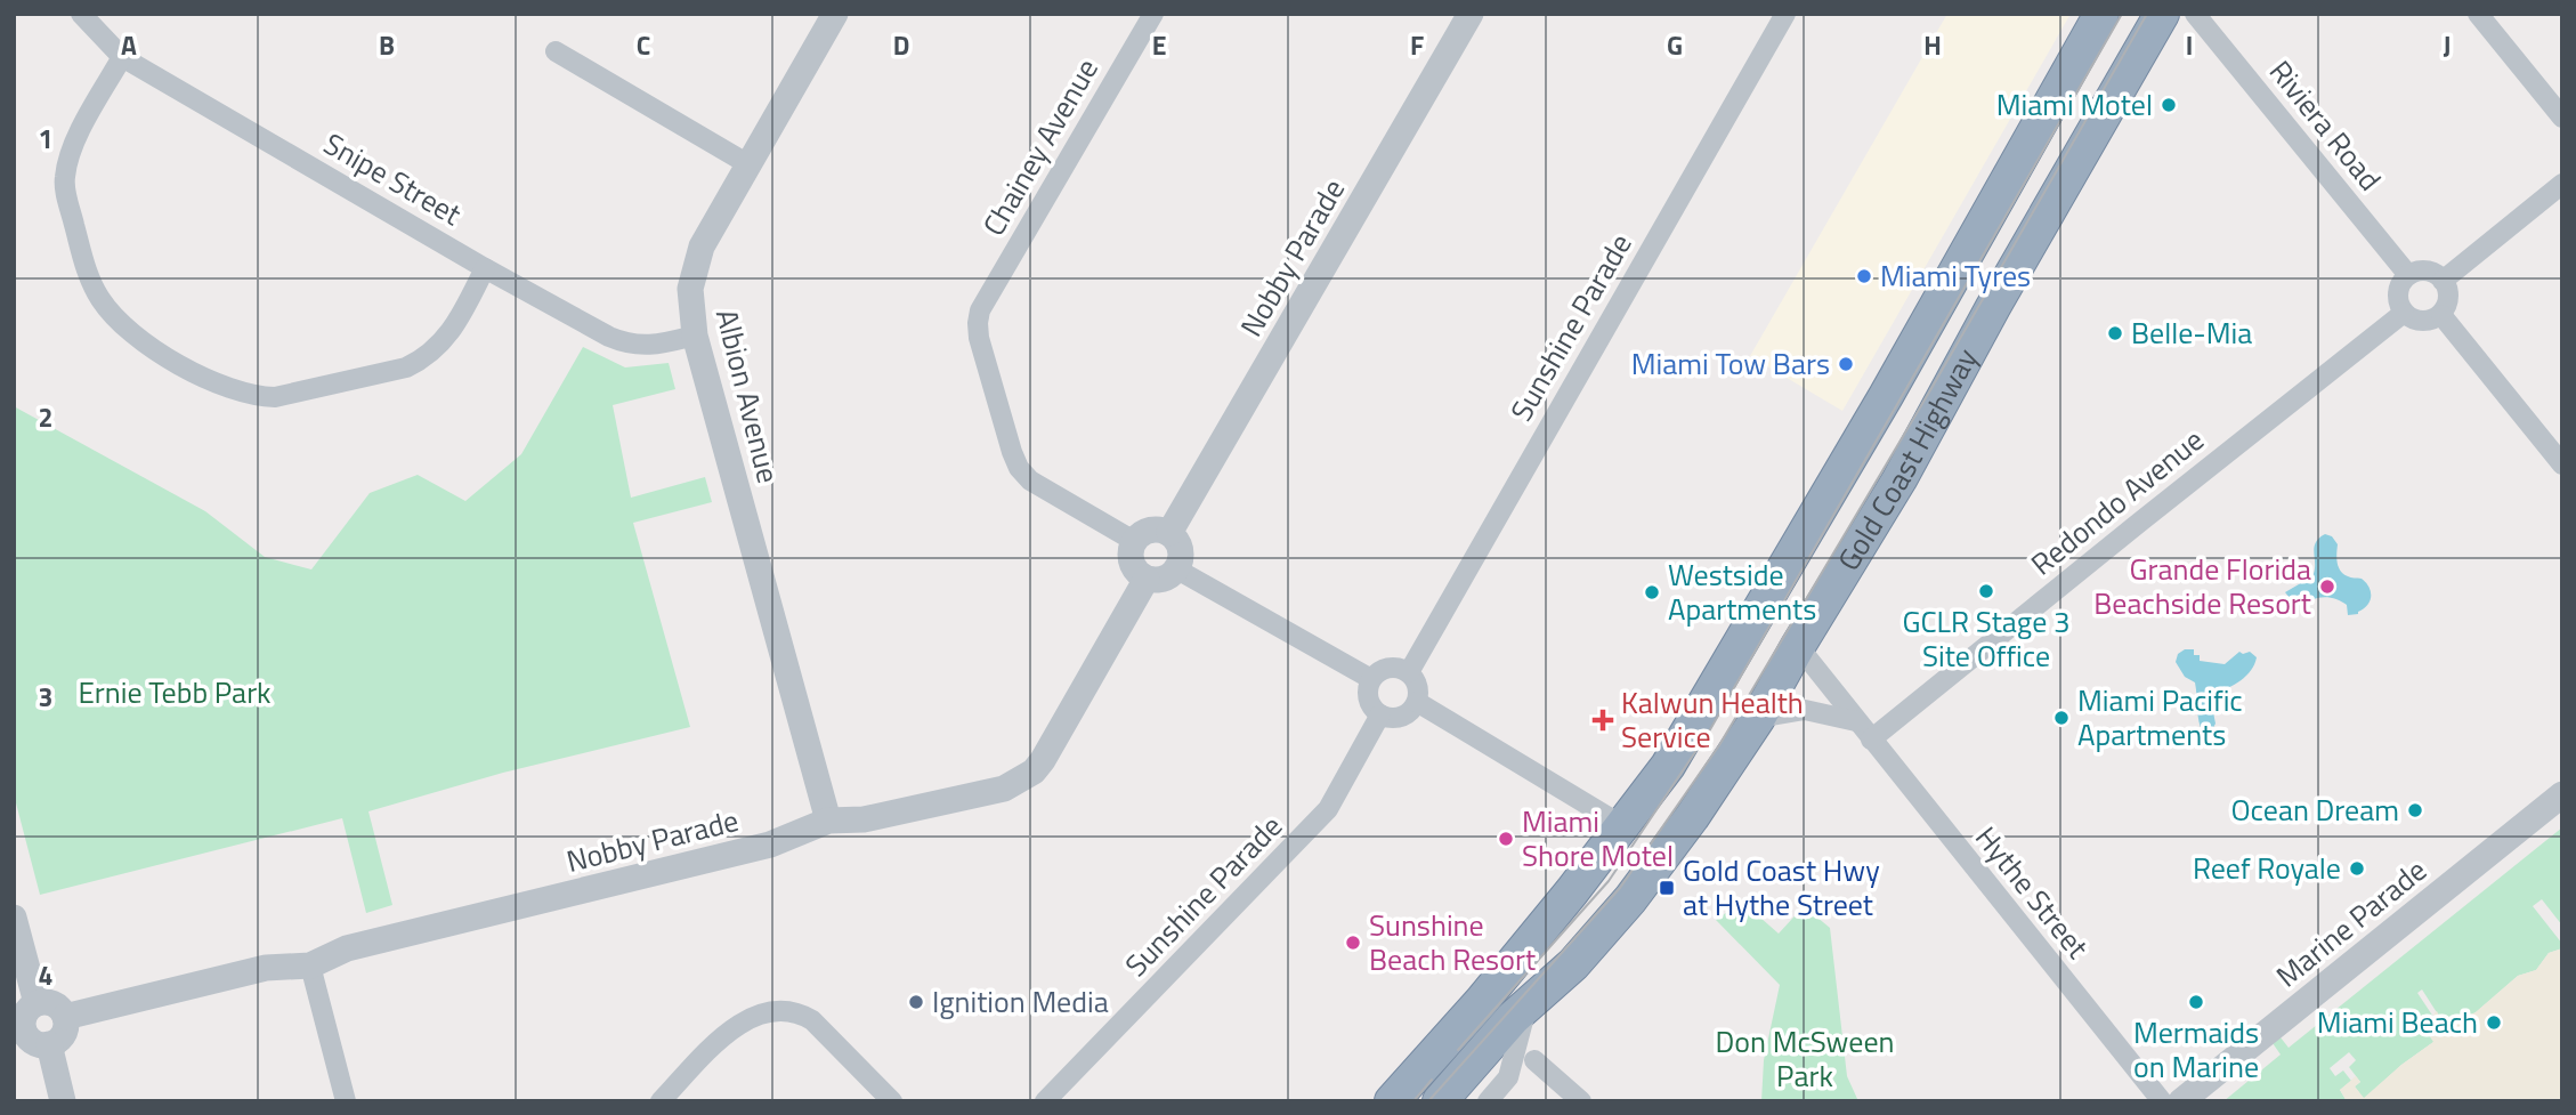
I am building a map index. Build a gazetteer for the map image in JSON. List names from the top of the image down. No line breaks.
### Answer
{"streets":{"highway":["Gold Coast Highway"],"street":["Riviera Road","Chainey Avenue","Snipe Street","Nobby Parade","Sunshine Parade","Albion Avenue","Redondo Avenue","Hythe Street","Marine Parade"]},"crossings":[["Riviera Road","Redondo Avenue"],["Chainey Avenue","Nobby Parade"],["Snipe Street","Albion Avenue"],["Nobby Parade","Albion Avenue"],["Gold Coast Highway","Hythe Street"],["Redondo Avenue","Hythe Street"]],"parks":["Ernie Tebb Park","Don McSween Park"],"places":{"other":["Miami Motel","Miami Tyres","Belle-Mia","Miami Tow Bars","Grande Florida Beachside Resort","GCLR Stage 3 Site Office","Westside Apartments","Miami Pacific Apartments","Ocean Dream","Miami Shore Motel","Reef Royale","Sunshine Beach Resort","Ignition Media","Mermaids on Marine","Miami Beach"],"health":["Kalwun Health Service"],"transit":["Gold Coast Hwy at Hythe Street"]},"grid":{"columns":["A","B","C","D","E","F","G","H","I","J"],"rows":["1","2","3","4"]}}
